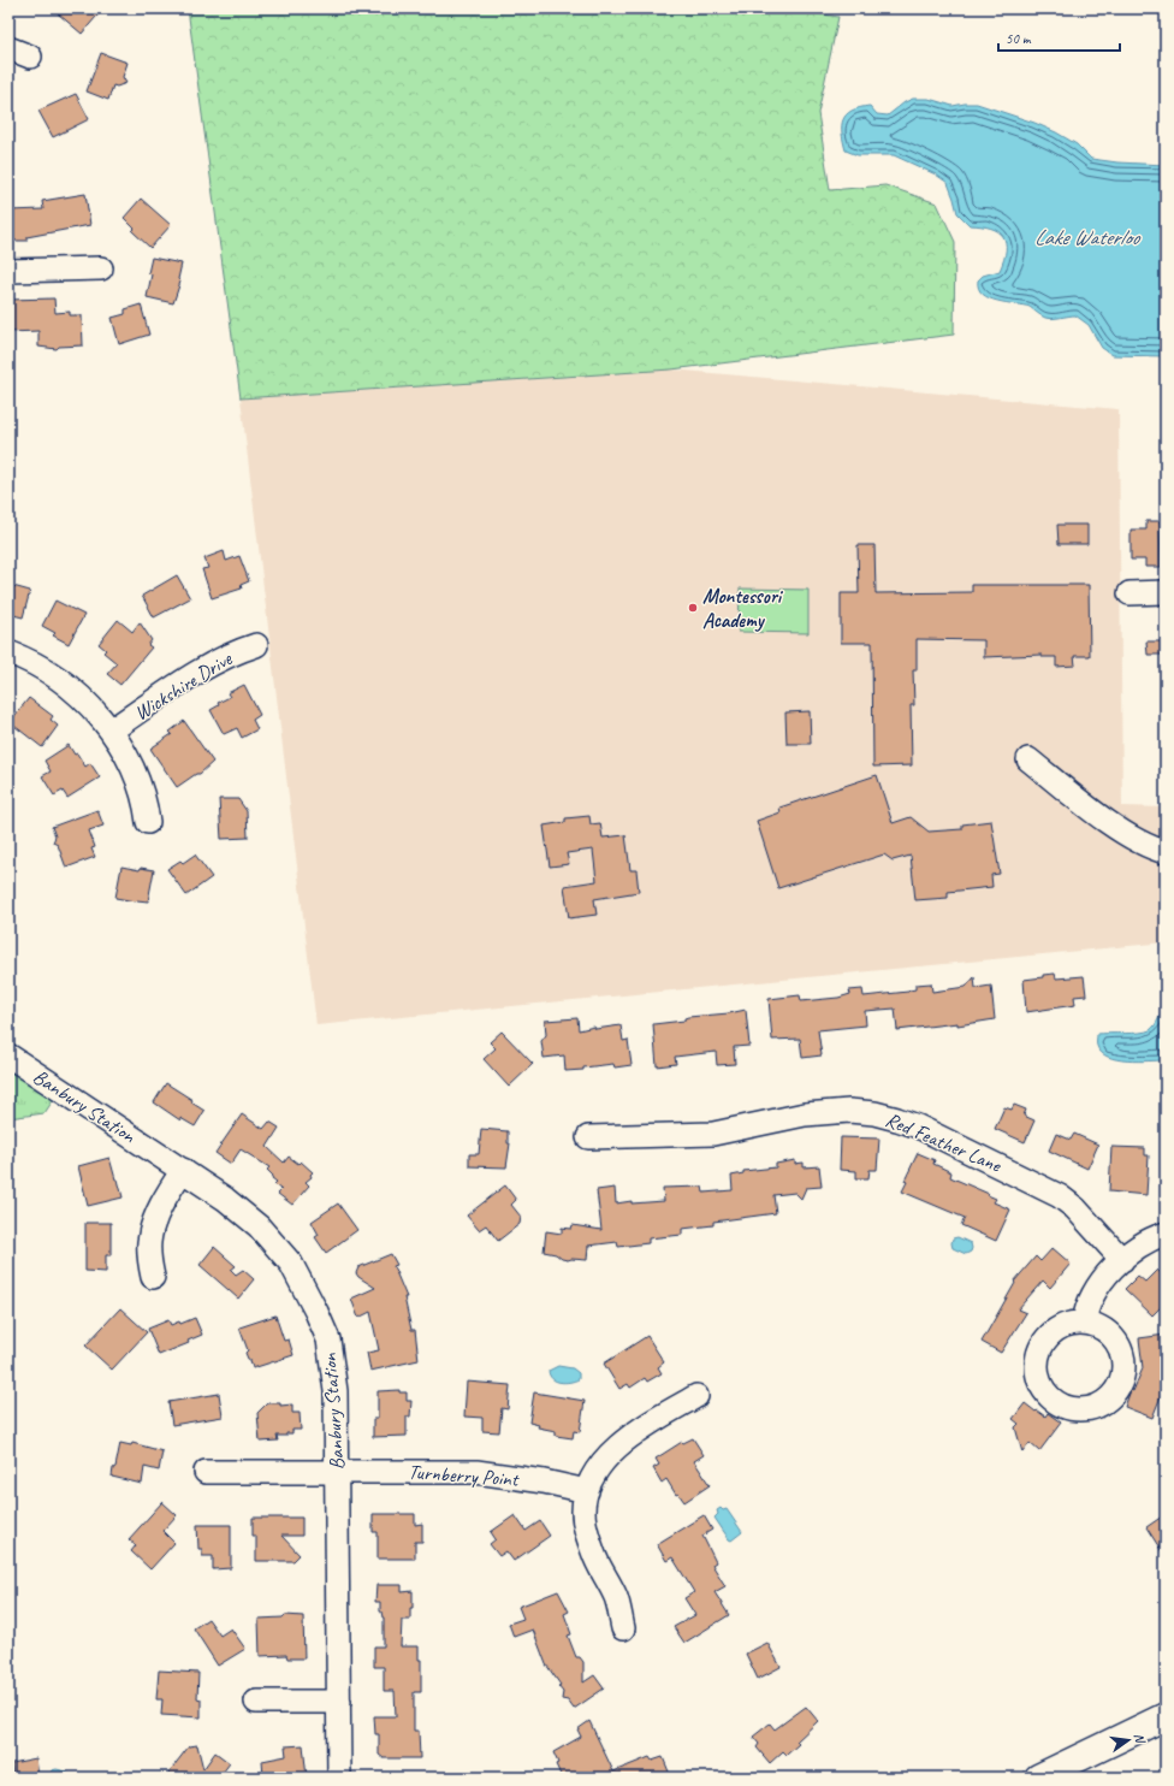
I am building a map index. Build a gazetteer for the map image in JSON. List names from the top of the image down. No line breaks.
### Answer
{"streets":{"street":["Wickshire Drive","Banbury Station","Red Feather Lane","Turnberry Point"]},"crossings":[["Banbury Station","Turnberry Point"]],"water":["Lake Waterloo"],"places":["Montessori Academy"],"scale_bar":"50 m","north":"right"}
